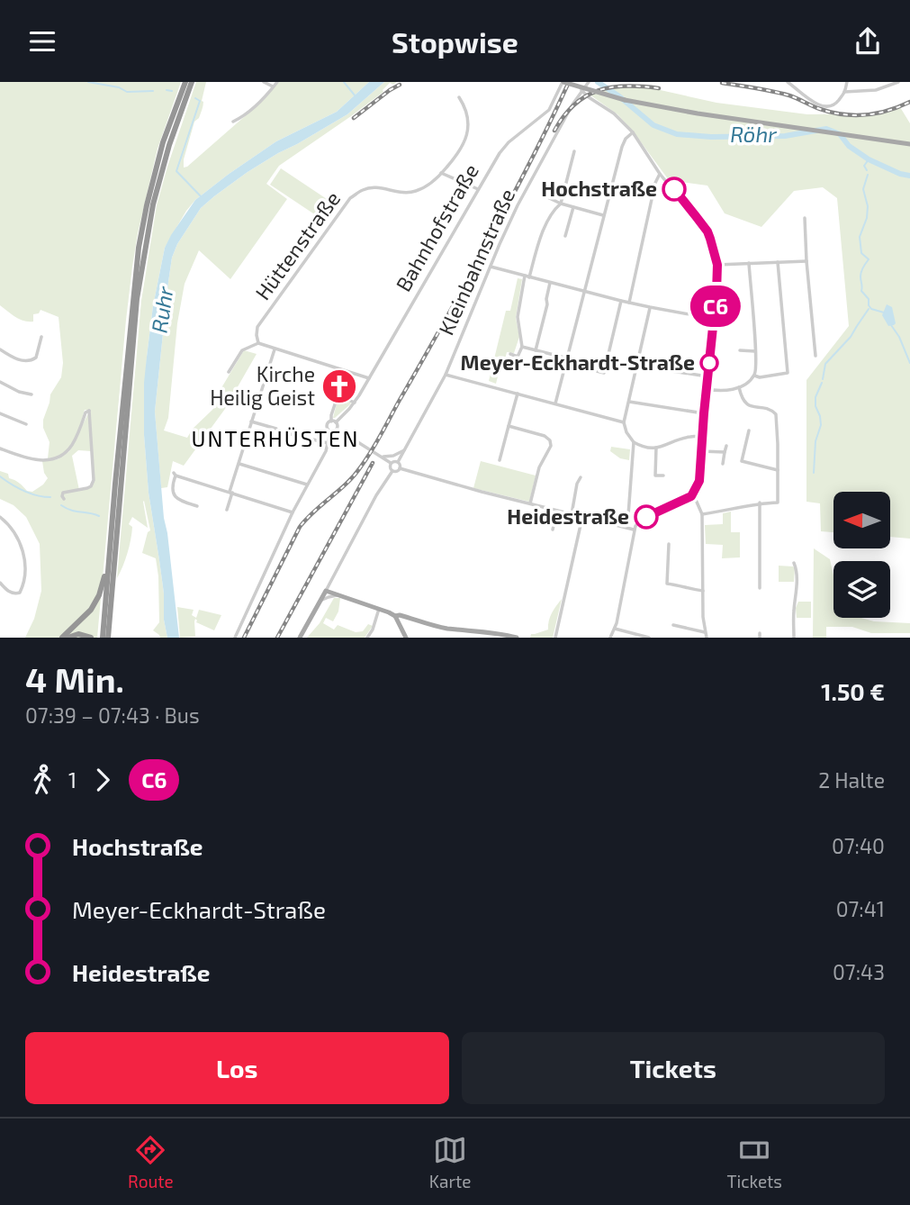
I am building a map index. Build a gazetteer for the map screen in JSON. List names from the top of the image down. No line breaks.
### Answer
{"streets":{"street":["Bahnhofstraße","Hüttenstraße","Kleinbahnstraße"]},"districts":["UNTERHÜSTEN"],"water":["Röhr","Ruhr"],"places":{"other":["Hochstraße","Meyer-Eckhardt-Straße","Heidestraße"],"church":["Kirche Heilig Geist"]},"lines":["bus line C6"],"north":"left","page":{"header":"Stopwise","on_map":"C6","heading":["4 Min.","07:39 – 07:43 · Bus","1.50 €"],"legs":["1","C6","2 Halte"],"list":[{"name":"Hochstraße","value":"07:40"},{"name":"Meyer-Eckhardt-Straße","value":"07:41"},{"name":"Heidestraße","value":"07:43"}],"buttons":["Los","Tickets"],"tabs":["Route","Karte","Tickets"]}}
